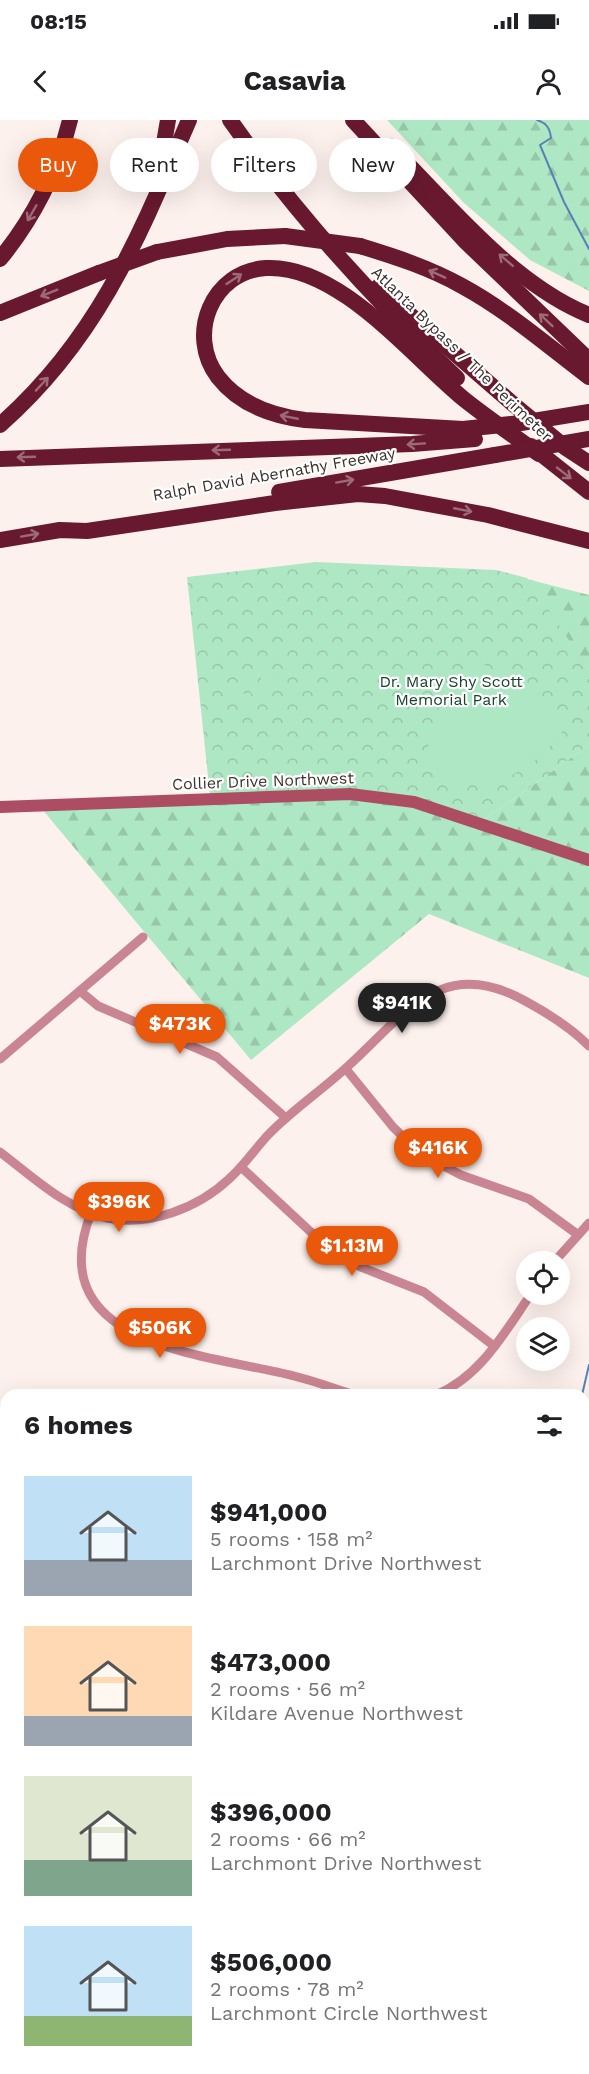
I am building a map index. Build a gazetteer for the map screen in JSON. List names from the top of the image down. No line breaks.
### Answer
{"streets":{"highway":["Atlanta Bypass / The Perimeter","Ralph David Abernathy Freeway"],"main road":["Collier Drive Northwest"]},"parks":["Dr. Mary Shy Scott Memorial Park"],"page":{"status":"08:15","header":"Casavia","chip":["Buy","Rent","Filters","New"],"price":["$941K","$473K","$416K","$396K","$1.13M","$506K"],"heading":"6 homes","list":[{"name":"$941,000","note":"5 rooms · 158 m² · Larchmont Drive Northwest"},{"name":"$473,000","note":"2 rooms · 56 m² · Kildare Avenue Northwest"},{"name":"$396,000","note":"2 rooms · 66 m² · Larchmont Drive Northwest"},{"name":"$506,000","note":"2 rooms · 78 m² · Larchmont Circle Northwest"}]}}
